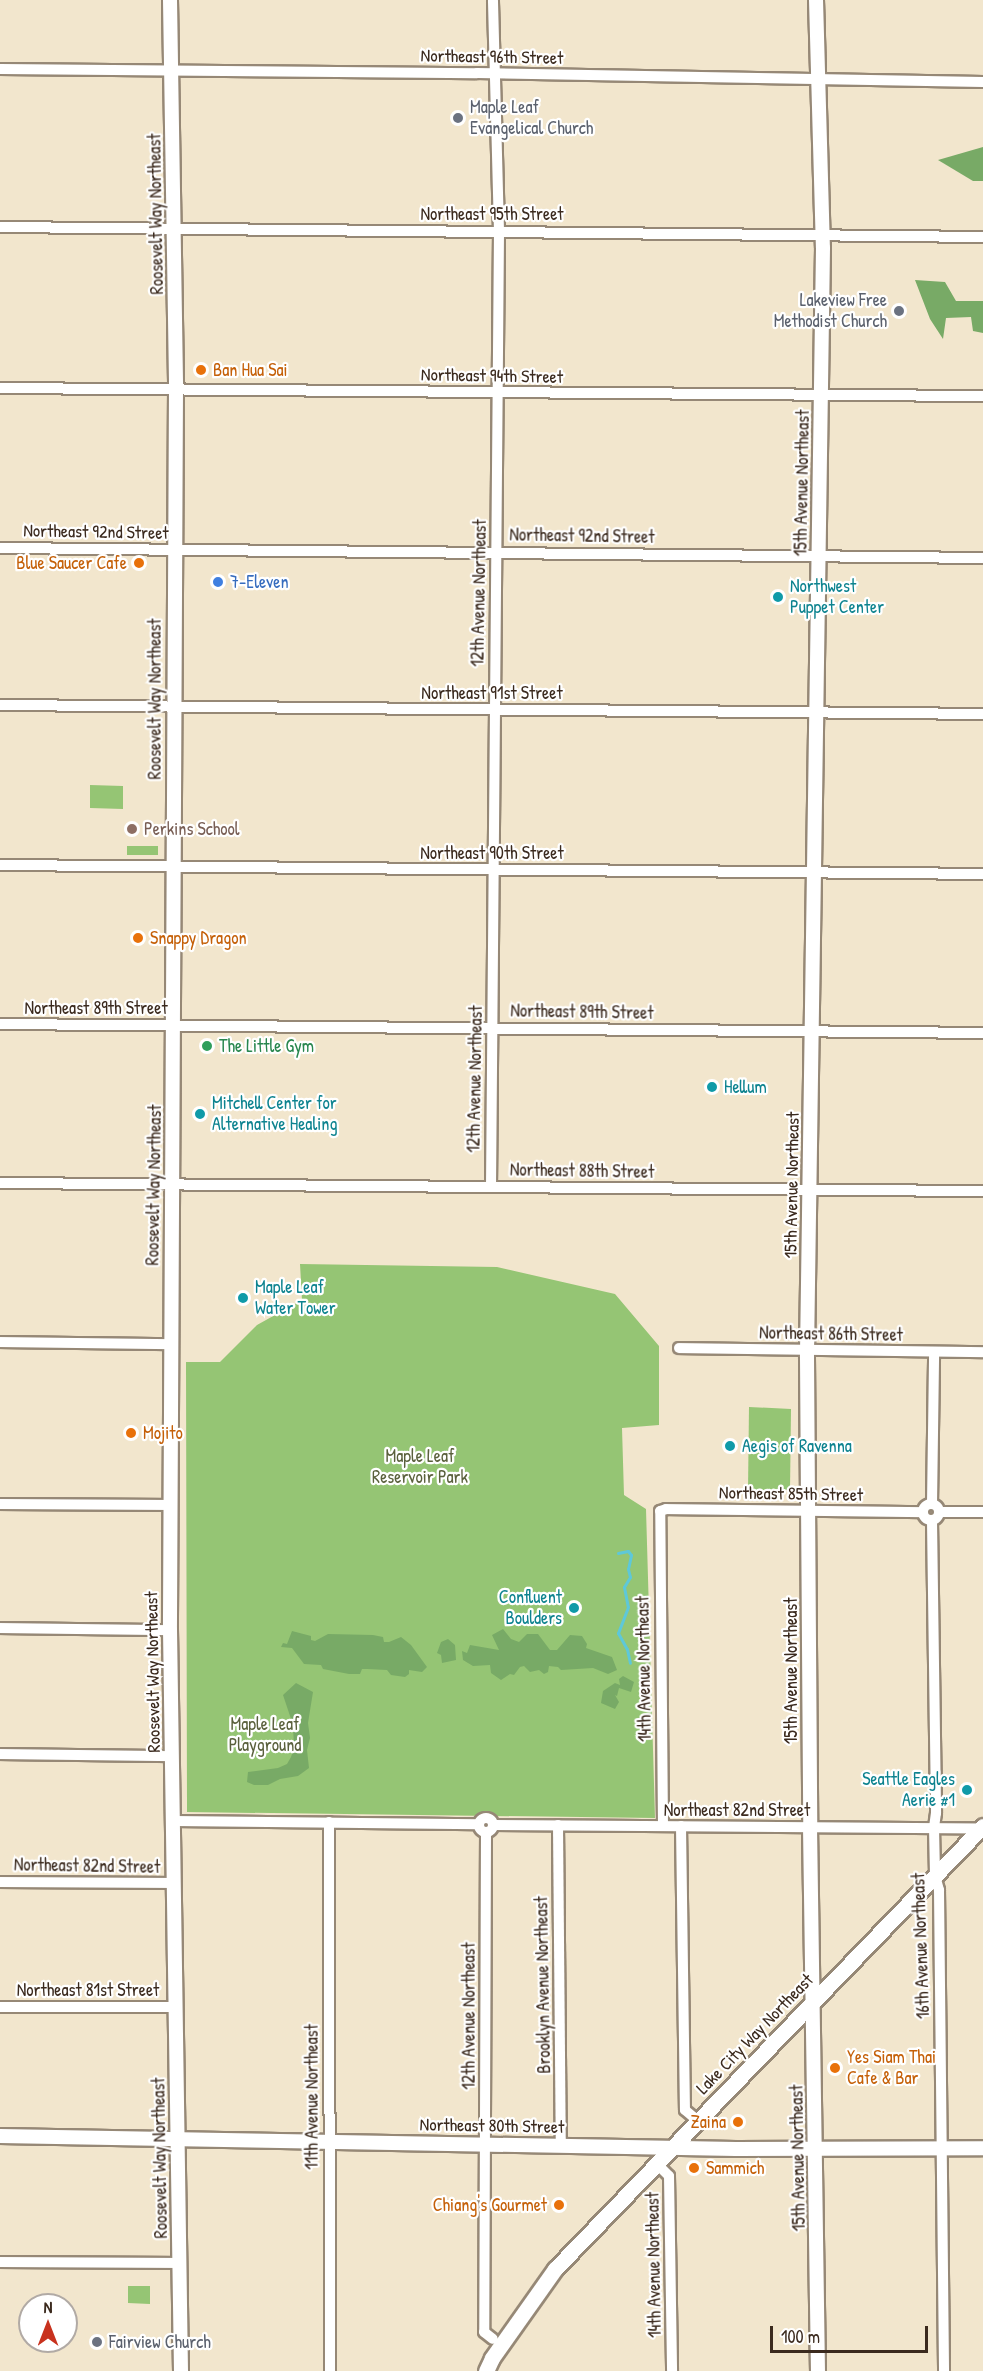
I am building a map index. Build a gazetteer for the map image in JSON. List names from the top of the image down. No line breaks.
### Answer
{"streets":{"main road":["Lake City Way Northeast"],"street":["Northeast 96th Street","Roosevelt Way Northeast","Northeast 95th Street","Northeast 94th Street","15th Avenue Northeast","Northeast 92nd Street","12th Avenue Northeast","Northeast 91st Street","Northeast 90th Street","Northeast 89th Street","Northeast 88th Street","Northeast 86th Street","Northeast 85th Street","14th Avenue Northeast","Northeast 82nd Street","16th Avenue Northeast","Brooklyn Avenue Northeast","Northeast 81st Street","11th Avenue Northeast","Northeast 80th Street"]},"crossings":[["Northeast 96th Street","Roosevelt Way Northeast"],["Northeast 96th Street","15th Avenue Northeast"],["Northeast 96th Street","12th Avenue Northeast"],["Roosevelt Way Northeast","Northeast 95th Street"],["Roosevelt Way Northeast","Northeast 94th Street"],["Roosevelt Way Northeast","Northeast 92nd Street"],["Roosevelt Way Northeast","Northeast 91st Street"],["Roosevelt Way Northeast","Northeast 90th Street"],["Roosevelt Way Northeast","Northeast 89th Street"],["Roosevelt Way Northeast","Northeast 88th Street"],["Roosevelt Way Northeast","Northeast 82nd Street"],["Roosevelt Way Northeast","Northeast 81st Street"],["Roosevelt Way Northeast","Northeast 80th Street"],["Northeast 95th Street","15th Avenue Northeast"],["Northeast 95th Street","12th Avenue Northeast"],["Northeast 94th Street","15th Avenue Northeast"],["Northeast 94th Street","12th Avenue Northeast"],["15th Avenue Northeast","Northeast 92nd Street"],["15th Avenue Northeast","Northeast 91st Street"],["15th Avenue Northeast","Northeast 90th Street"],["15th Avenue Northeast","Northeast 89th Street"],["15th Avenue Northeast","Northeast 88th Street"],["15th Avenue Northeast","Northeast 86th Street"],["15th Avenue Northeast","Northeast 85th Street"],["15th Avenue Northeast","Northeast 82nd Street"],["15th Avenue Northeast","Lake City Way Northeast"],["15th Avenue Northeast","Northeast 80th Street"],["Northeast 92nd Street","12th Avenue Northeast"],["12th Avenue Northeast","Northeast 91st Street"],["12th Avenue Northeast","Northeast 90th Street"],["12th Avenue Northeast","Northeast 89th Street"],["12th Avenue Northeast","Northeast 88th Street"],["12th Avenue Northeast","Northeast 82nd Street"],["12th Avenue Northeast","Lake City Way Northeast"],["12th Avenue Northeast","Northeast 80th Street"],["Northeast 85th Street","14th Avenue Northeast"],["Northeast 85th Street","16th Avenue Northeast"],["14th Avenue Northeast","Northeast 82nd Street"],["14th Avenue Northeast","Lake City Way Northeast"],["Northeast 82nd Street","16th Avenue Northeast"],["Northeast 82nd Street","Brooklyn Avenue Northeast"],["Northeast 82nd Street","Lake City Way Northeast"],["Northeast 82nd Street","11th Avenue Northeast"],["16th Avenue Northeast","Lake City Way Northeast"],["16th Avenue Northeast","Northeast 80th Street"],["Brooklyn Avenue Northeast","Northeast 80th Street"],["Lake City Way Northeast","Northeast 80th Street"],["11th Avenue Northeast","Northeast 80th Street"]],"parks":["Maple Leaf Reservoir Park","Maple Leaf Playground"],"places":["Maple Leaf Evangelical Church","Lakeview Free Methodist Church","Ban Hua Sai","Blue Saucer Cafe","7-Eleven","Northwest Puppet Center","Perkins School","Snappy Dragon","The Little Gym","Hellum","Mitchell Center for Alternative Healing","Maple Leaf Water Tower","Mojito","Aegis of Ravenna","Confluent Boulders","Seattle Eagles Aerie #1","Yes Siam Thai Cafe & Bar","Zaina","Sammich","Chiang's Gourmet","Fairview Church"],"scale_bar":"100 m","north":"top"}
